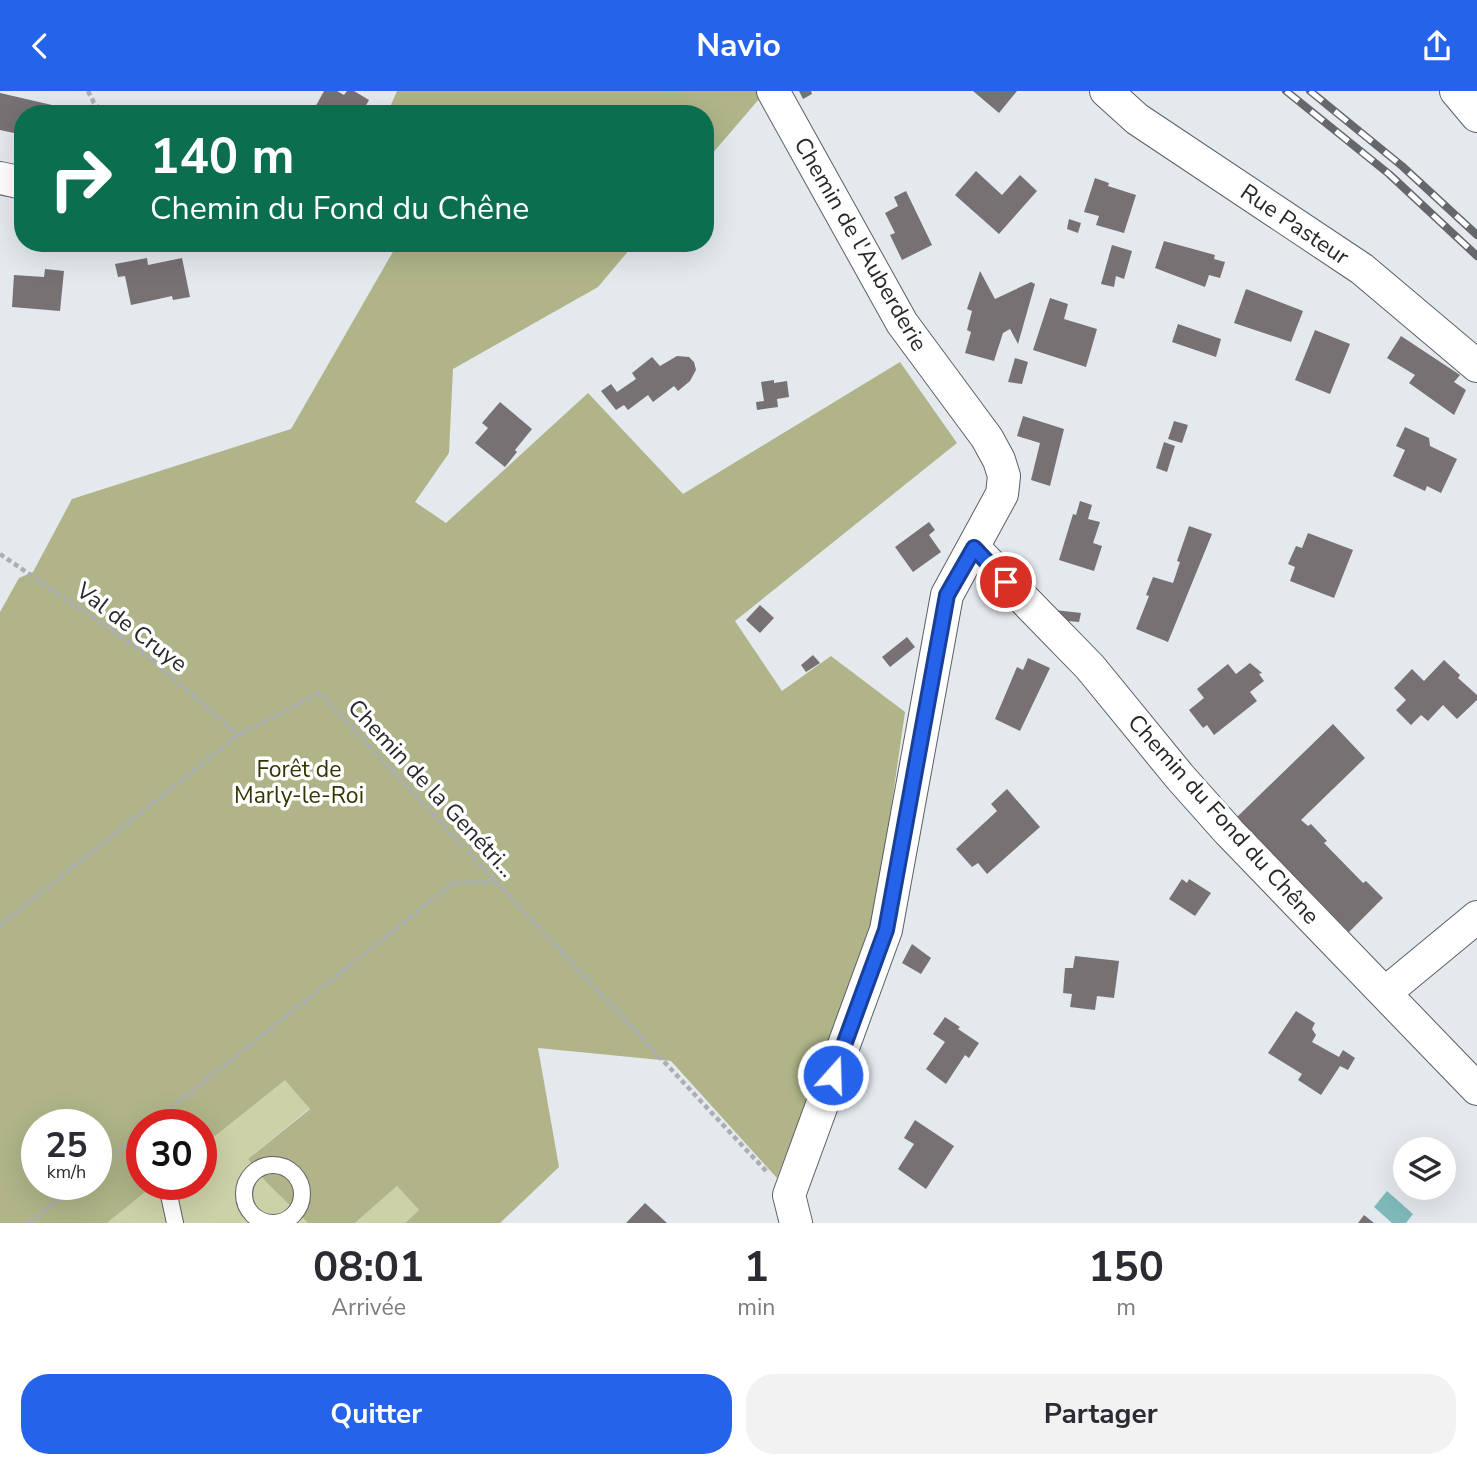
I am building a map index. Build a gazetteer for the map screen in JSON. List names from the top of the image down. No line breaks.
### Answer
{"streets":{"street":["Rue Pasteur","Chemin de l'Auberderie","Chemin du Fond du Chêne"],"path":["Val de Cruye","Chemin de la Genétri..."]},"crossings":[["Chemin de l'Auberderie","Chemin de la Genétri..."],["Chemin de l'Auberderie","Chemin du Fond du Chêne"],["Val de Cruye","Chemin de la Genétri..."]],"parks":["Forêt de Marly-le-Roi"],"page":{"header":"Navio","turn":["140 m","Chemin du Fond du Chêne"],"speed":"25 km/h","limit":"30","eta":["08:01","Arrivée","1","min","150","m"],"buttons":["Quitter","Partager"]}}
